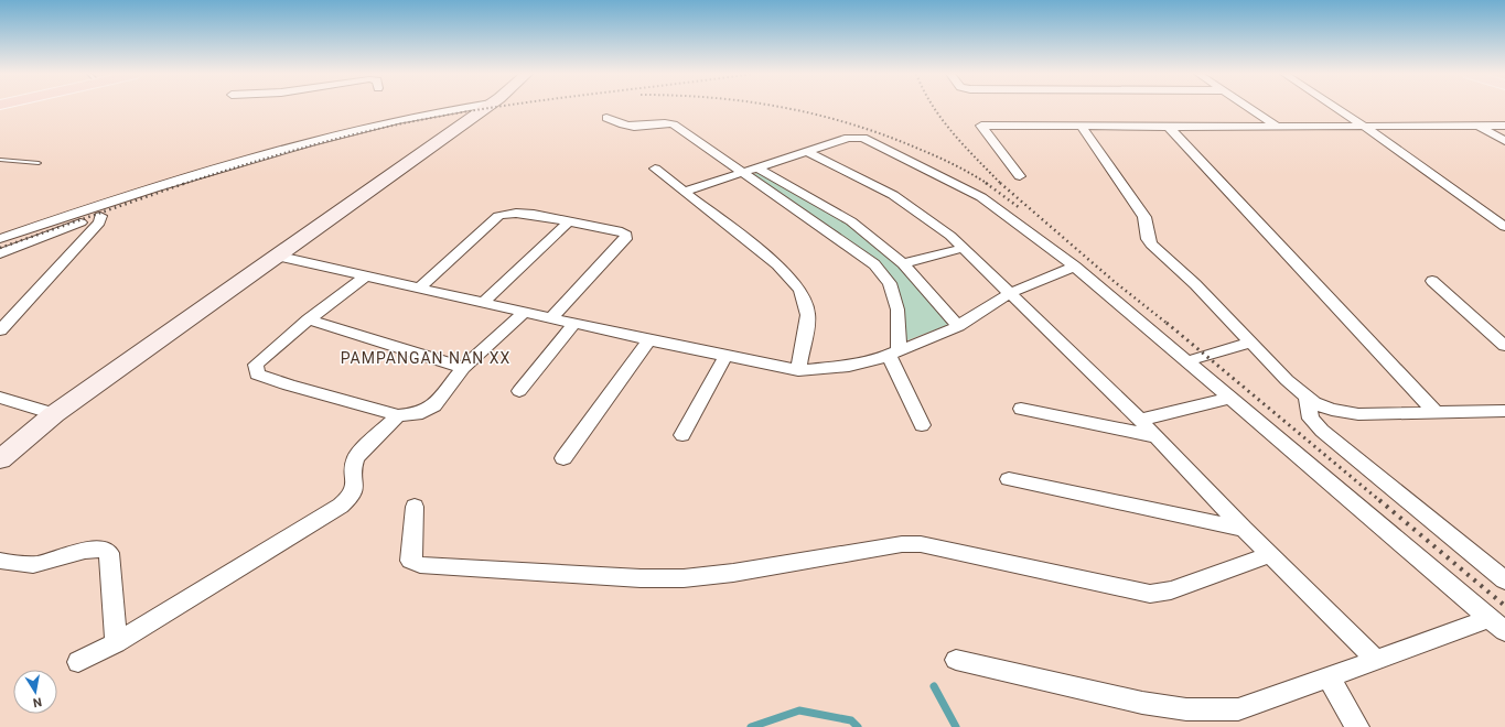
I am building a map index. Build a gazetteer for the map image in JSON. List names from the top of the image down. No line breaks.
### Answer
{"districts":["PAMPANGAN NAN XX"],"north":"bottom"}
